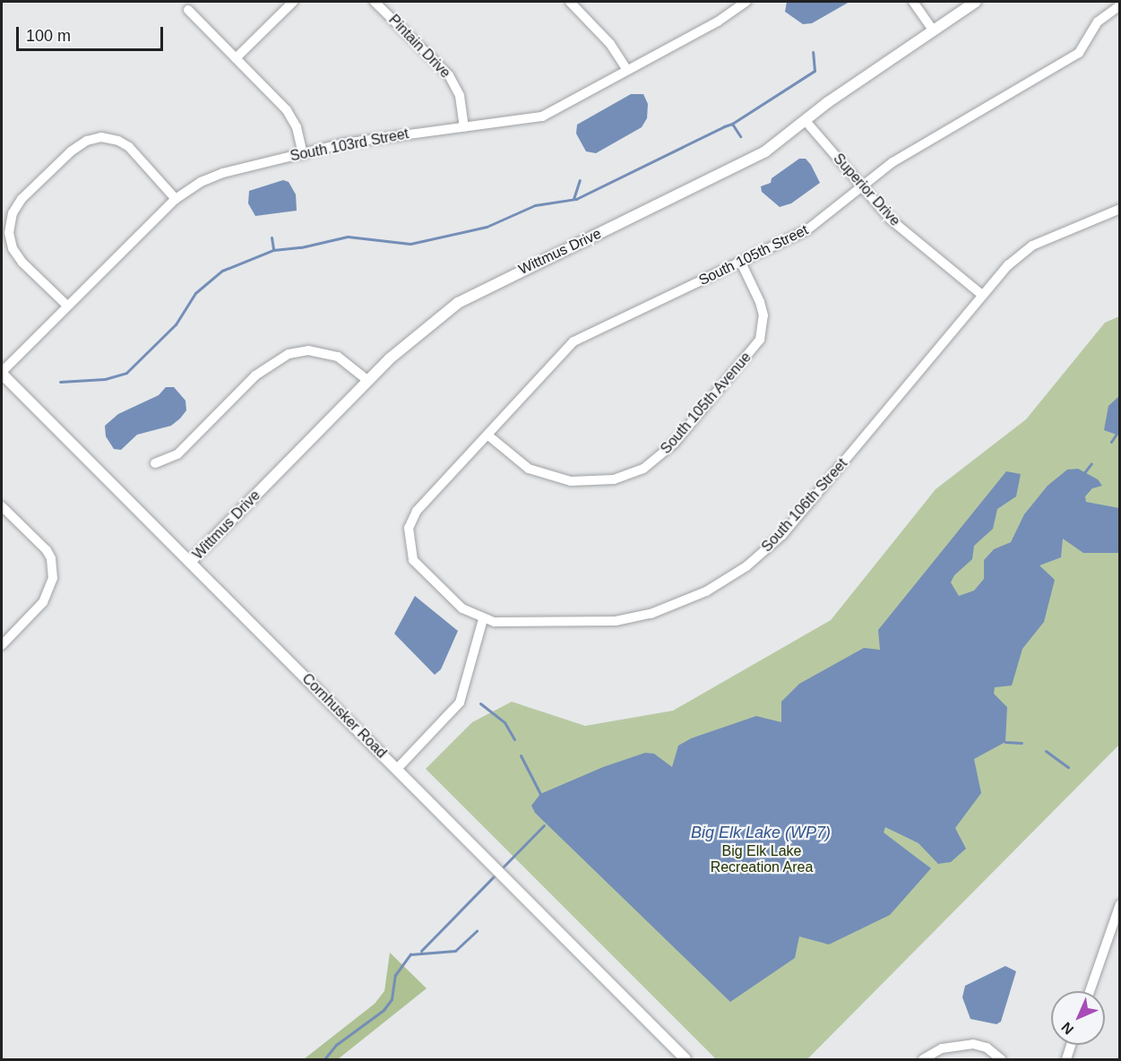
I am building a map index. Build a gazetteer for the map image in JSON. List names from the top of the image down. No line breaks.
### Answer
{"streets":{"street":["Pintain Drive","South 103rd Street","Superior Drive","Wittmus Drive","South 105th Street","South 105th Avenue","South 106th Street","Cornhusker Road"]},"crossings":[["Pintain Drive","South 103rd Street"],["South 103rd Street","Cornhusker Road"],["Superior Drive","Wittmus Drive"],["Superior Drive","South 105th Street"],["Superior Drive","South 106th Street"],["Wittmus Drive","Cornhusker Road"],["South 105th Street","South 105th Avenue"],["South 105th Street","South 106th Street"]],"water":["Big Elk Lake (WP7)"],"parks":["Big Elk Lake Recreation Area"],"scale_bar":"100 m","north":"bottom left"}
